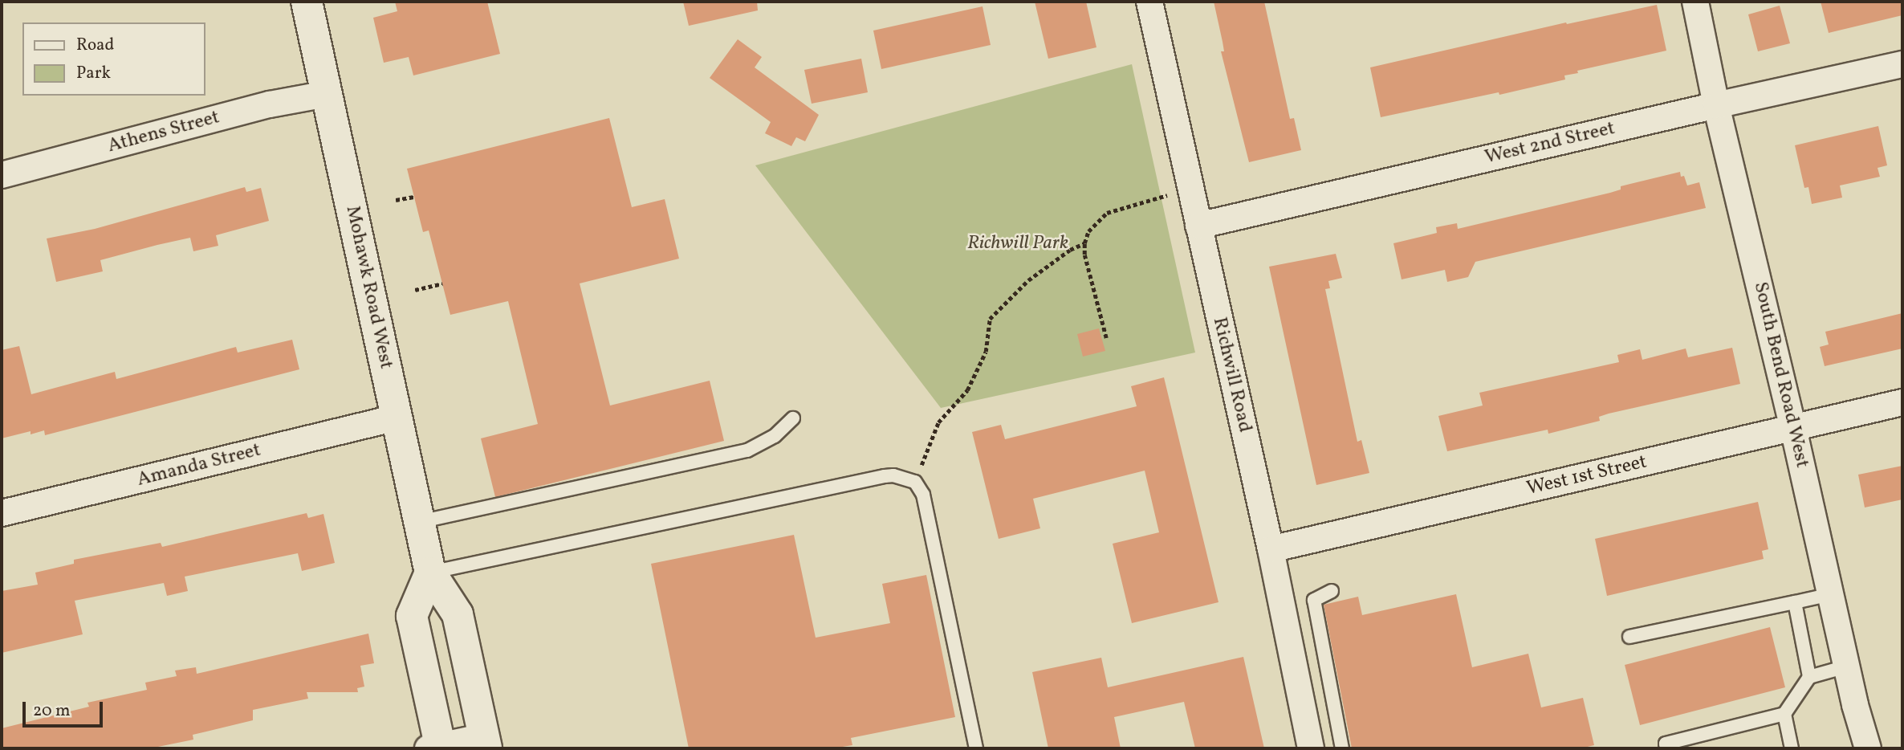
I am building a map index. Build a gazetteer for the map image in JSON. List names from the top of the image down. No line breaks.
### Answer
{"streets":{"main road":["Mohawk Road West"],"street":["Athens Street","West 2nd Street","Richwill Road","South Bend Road West","Amanda Street","West 1st Street"]},"crossings":[["Athens Street","Mohawk Road West"],["West 2nd Street","Richwill Road"],["West 2nd Street","South Bend Road West"],["Mohawk Road West","Amanda Street"],["Richwill Road","West 1st Street"],["South Bend Road West","West 1st Street"]],"parks":["Richwill Park"],"legend":["Road","Park"],"scale_bar":"20 m"}
